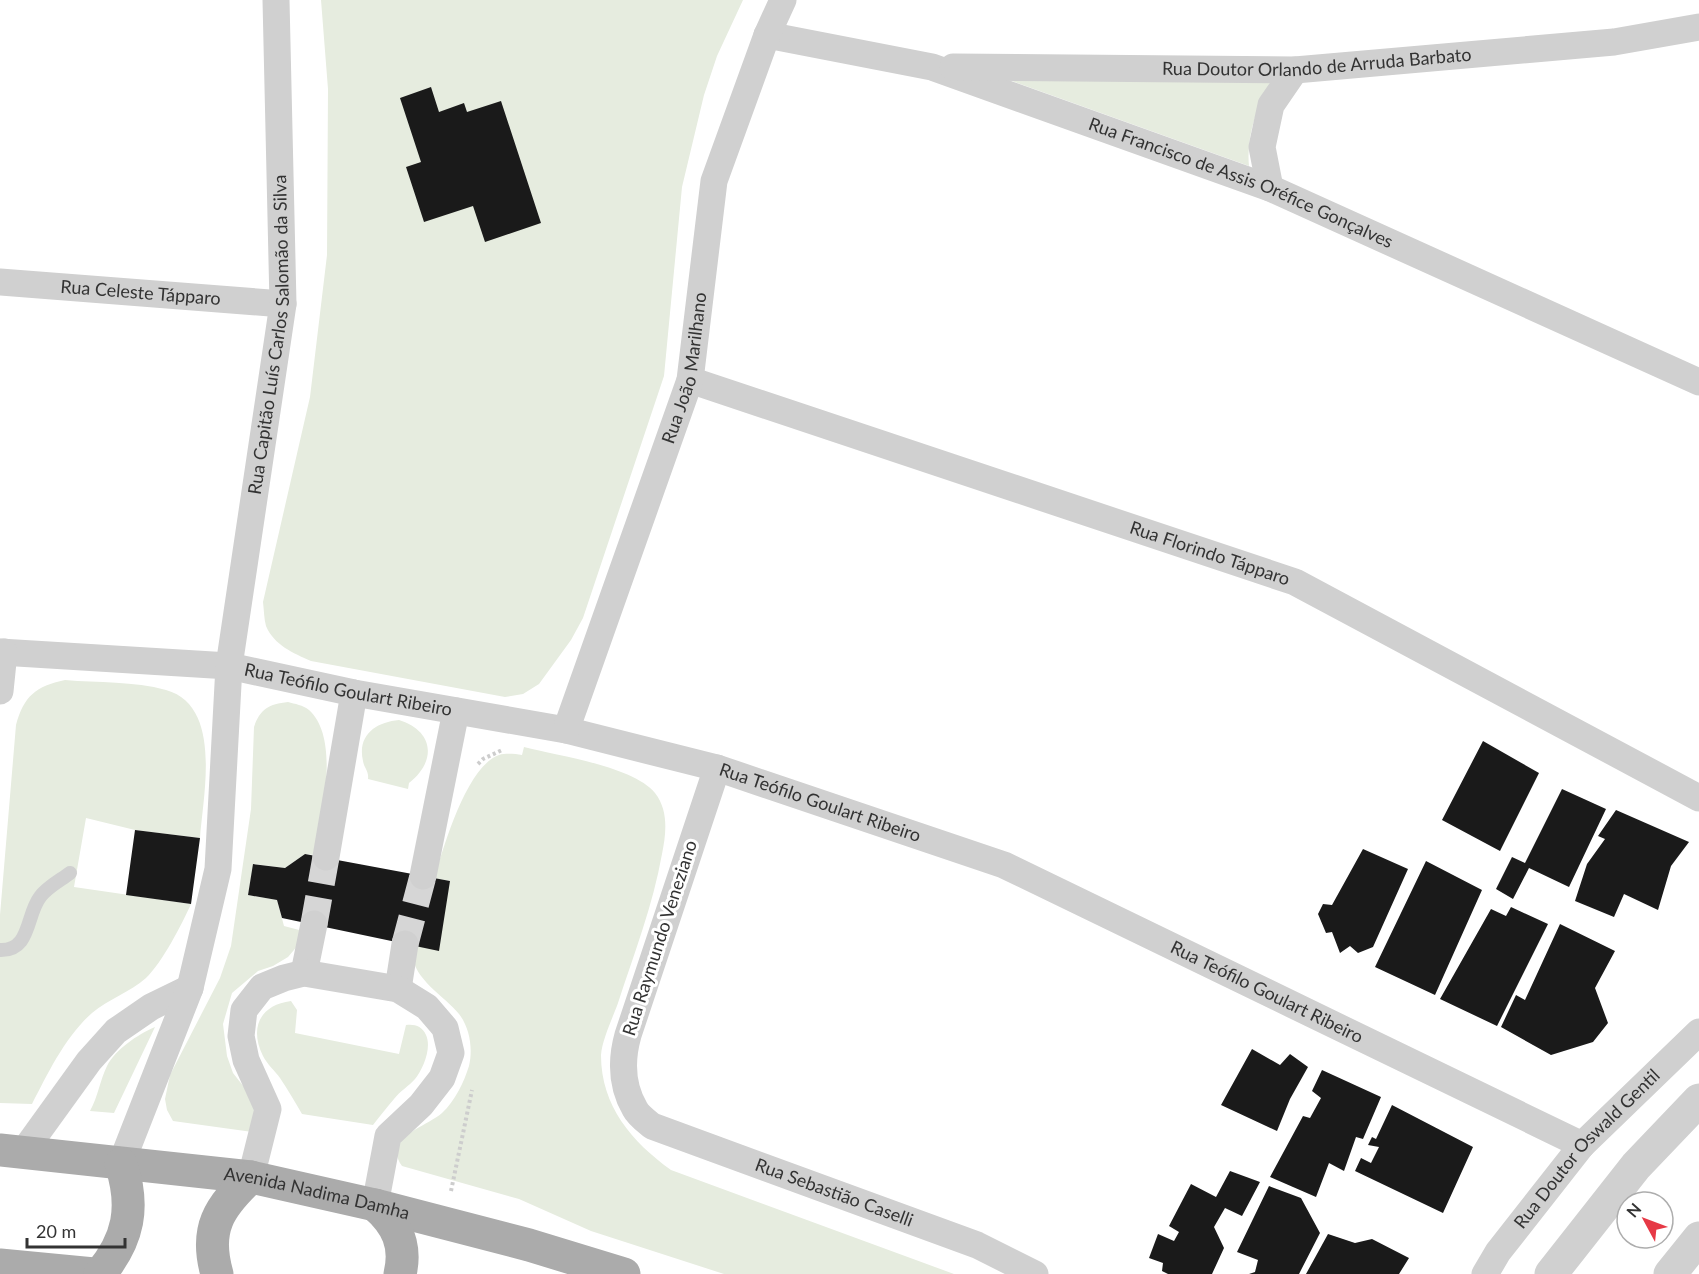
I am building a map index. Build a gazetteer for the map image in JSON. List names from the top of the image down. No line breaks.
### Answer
{"streets":{"main road":["Avenida Nadima Damha"],"street":["Rua Doutor Orlando de Arruda Barbato","Rua Francisco de Assis Oréfice Gonçalves","Rua Celeste Tápparo","Rua Capitão Luís Carlos Salomão da Silva","Rua João Marilhano","Rua Florindo Tápparo","Rua Teófilo Goulart Ribeiro","Rua Raymundo Veneziano","Rua Doutor Oswald Gentil","Rua Sebastião Caselli"]},"crossings":[["Rua Doutor Orlando de Arruda Barbato","Rua Francisco de Assis Oréfice Gonçalves"],["Rua Francisco de Assis Oréfice Gonçalves","Rua João Marilhano"],["Rua Celeste Tápparo","Rua Capitão Luís Carlos Salomão da Silva"],["Rua Capitão Luís Carlos Salomão da Silva","Rua Teófilo Goulart Ribeiro"],["Rua Capitão Luís Carlos Salomão da Silva","Avenida Nadima Damha"],["Rua João Marilhano","Rua Florindo Tápparo"],["Rua João Marilhano","Rua Teófilo Goulart Ribeiro"],["Rua Teófilo Goulart Ribeiro","Rua Raymundo Veneziano"],["Rua Teófilo Goulart Ribeiro","Rua Doutor Oswald Gentil"],["Rua Raymundo Veneziano","Rua Sebastião Caselli"]],"scale_bar":"20 m","north":"top left"}
